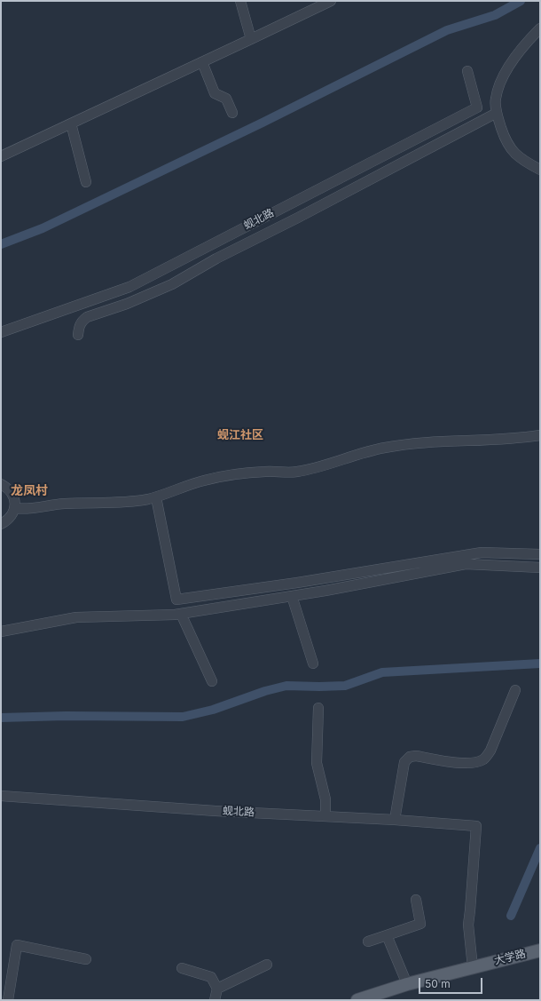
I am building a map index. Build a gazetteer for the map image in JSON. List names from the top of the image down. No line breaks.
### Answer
{"streets":{"main road":["大学路"],"street":["蚬北路"]},"crossings":[["蚬北路","大学路"]],"districts":["蚬江社区","龙凤村"],"scale_bar":"50 m"}
